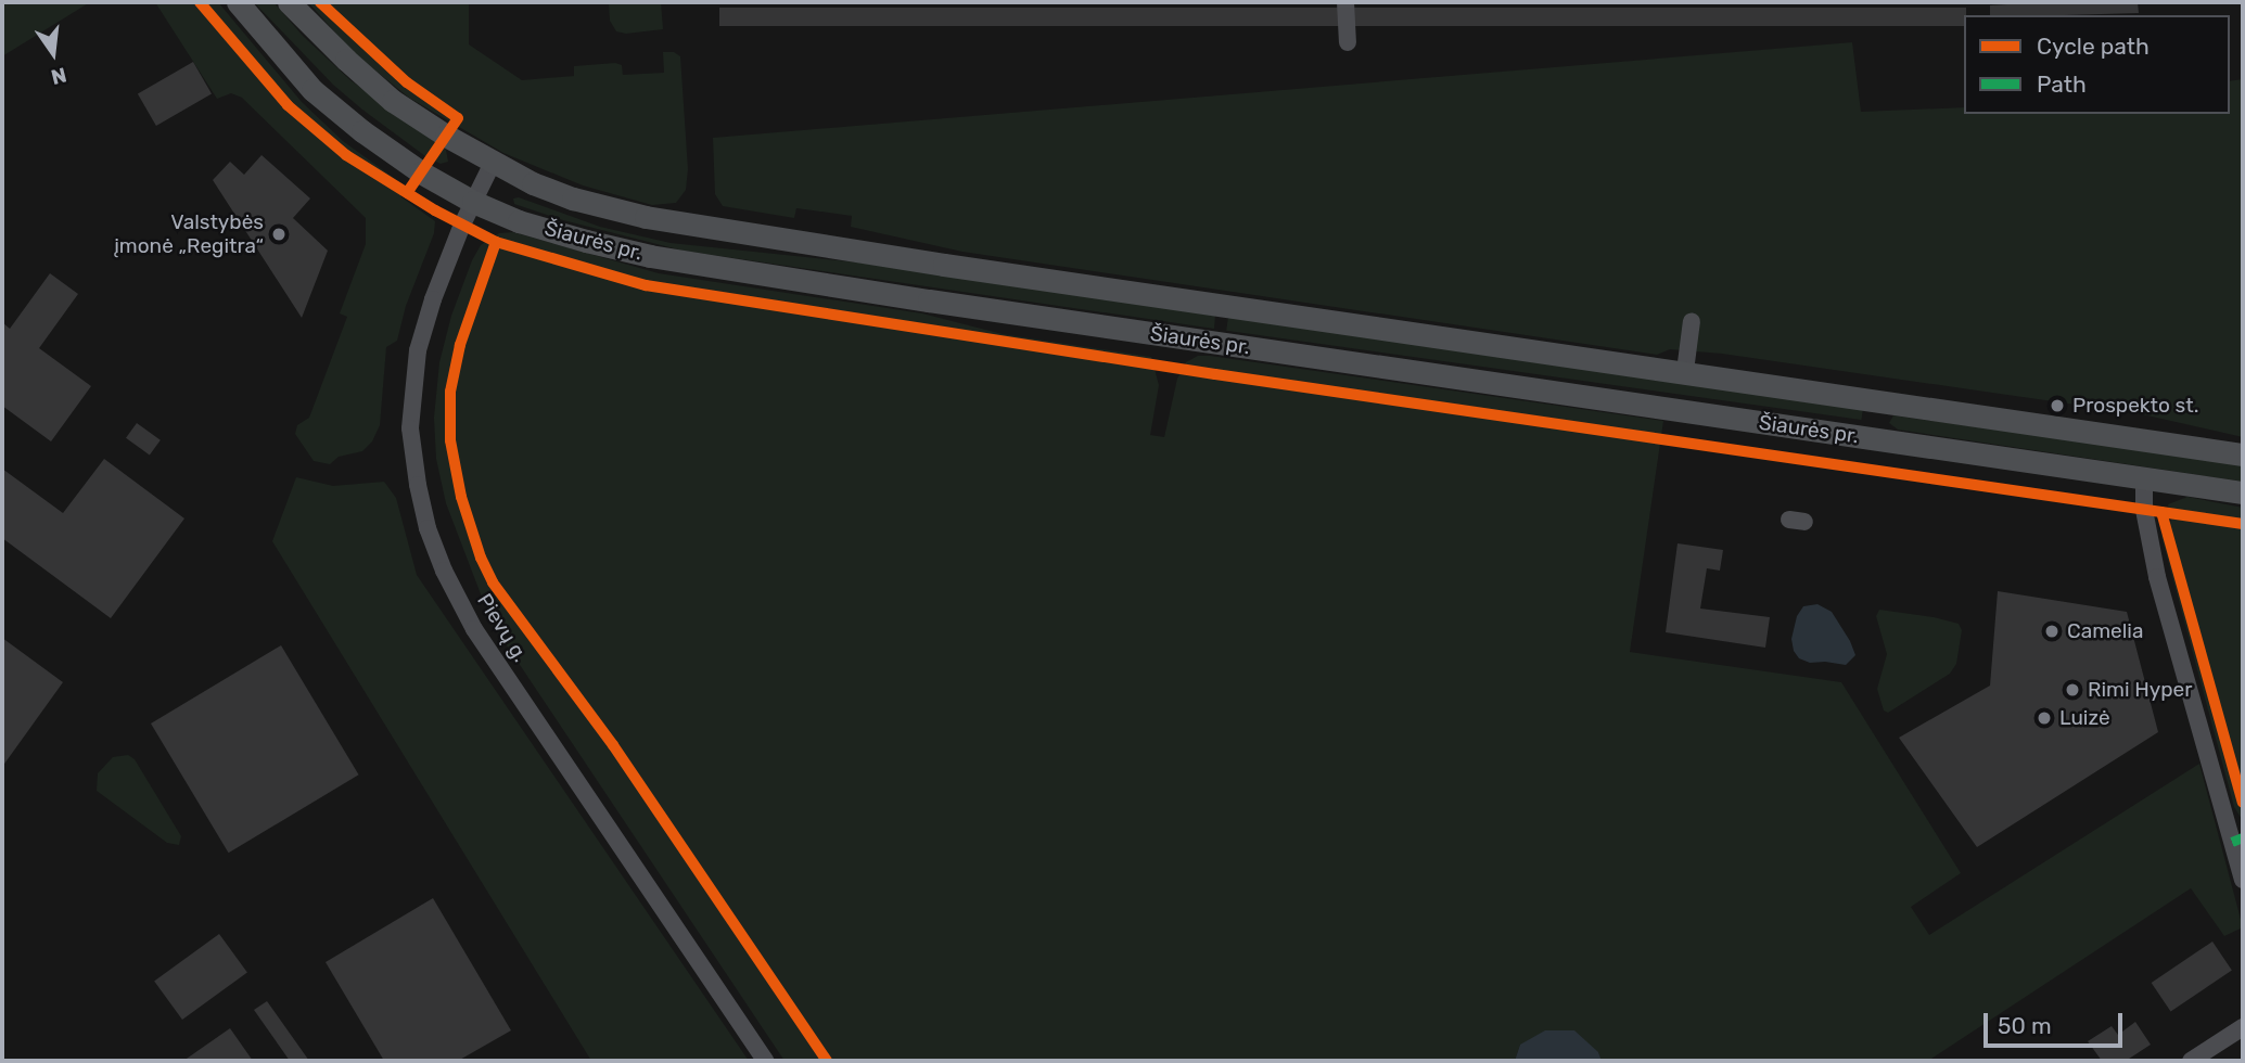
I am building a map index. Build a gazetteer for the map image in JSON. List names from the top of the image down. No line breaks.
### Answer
{"streets":{"main road":["Šiaurės pr."],"street":["Pievų g."]},"crossings":[["Šiaurės pr.","Pievų g."]],"places":["Valstybės įmonė „Regitra“","Prospekto st.","Camelia","Rimi Hyper","Luizė"],"legend":["Cycle path","Path"],"scale_bar":"50 m","north":"bottom"}
